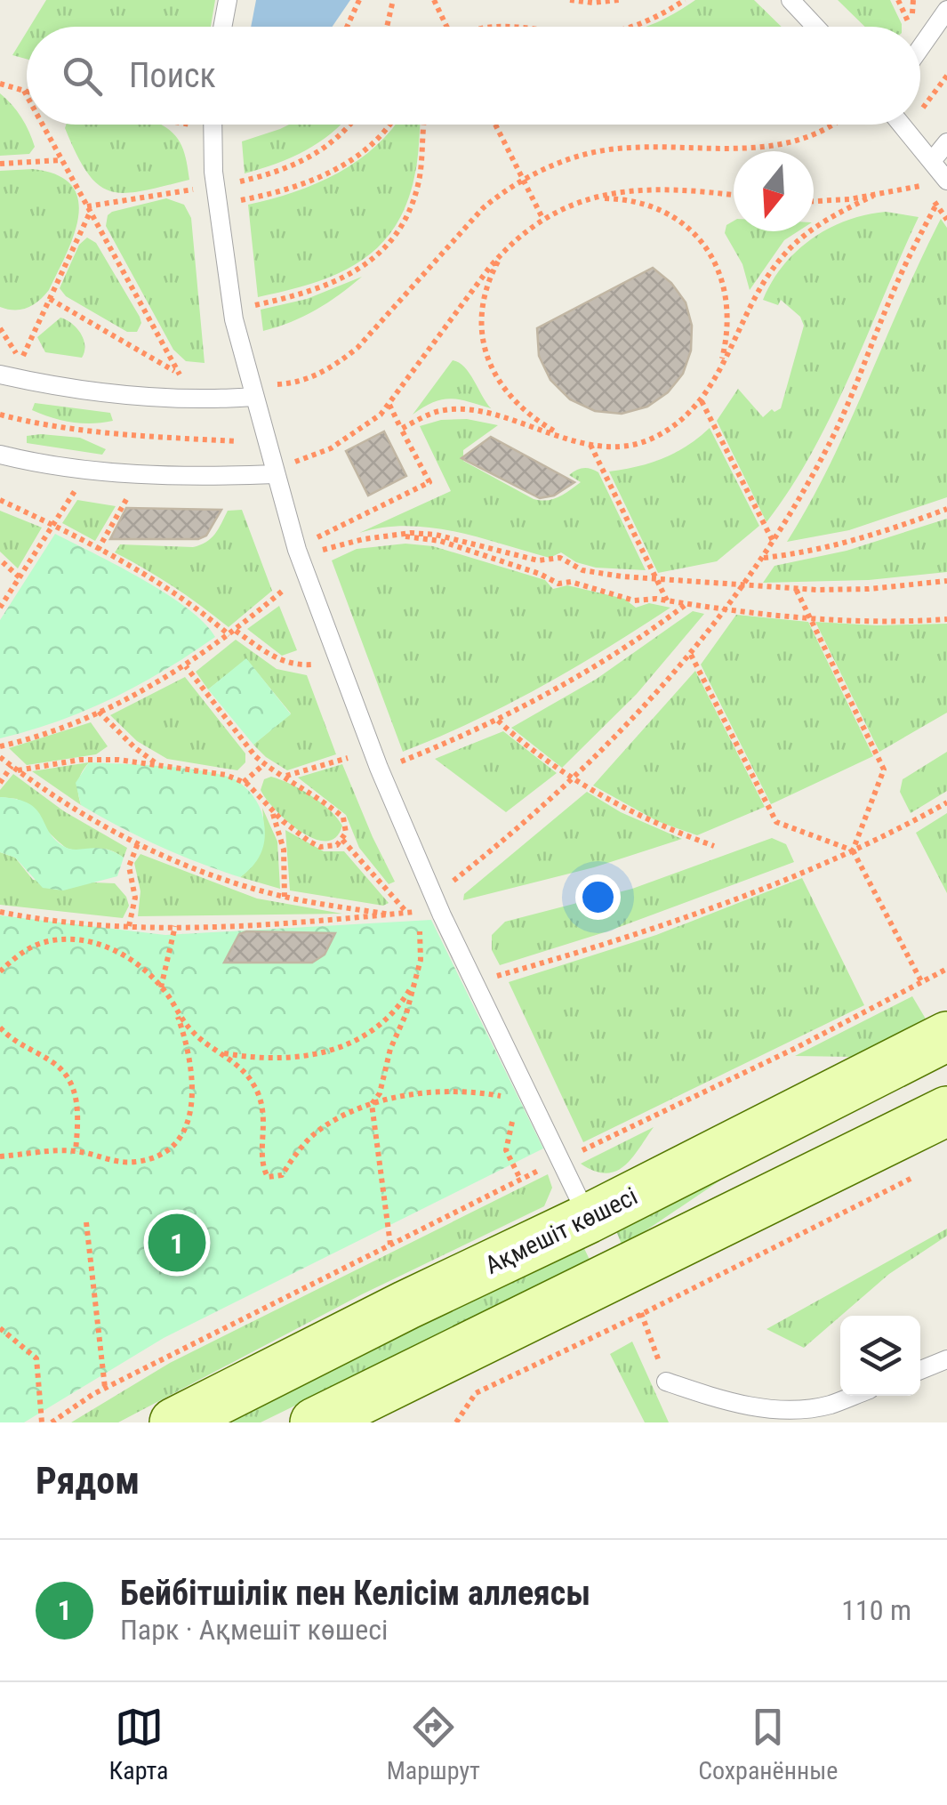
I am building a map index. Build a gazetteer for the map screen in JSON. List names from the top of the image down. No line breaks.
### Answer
{"streets":{"street":["Ақмешіт көшесі"]},"north":"bottom","page":{"search":"Поиск","pins":"1","heading":"Рядом","list":[{"mark":"1","name":"Бейбітшілік пен Келісім аллеясы","note":"Парк · Ақмешіт көшесі","value":"110 m"}],"nav":["Карта","Маршрут","Сохранённые"]}}
